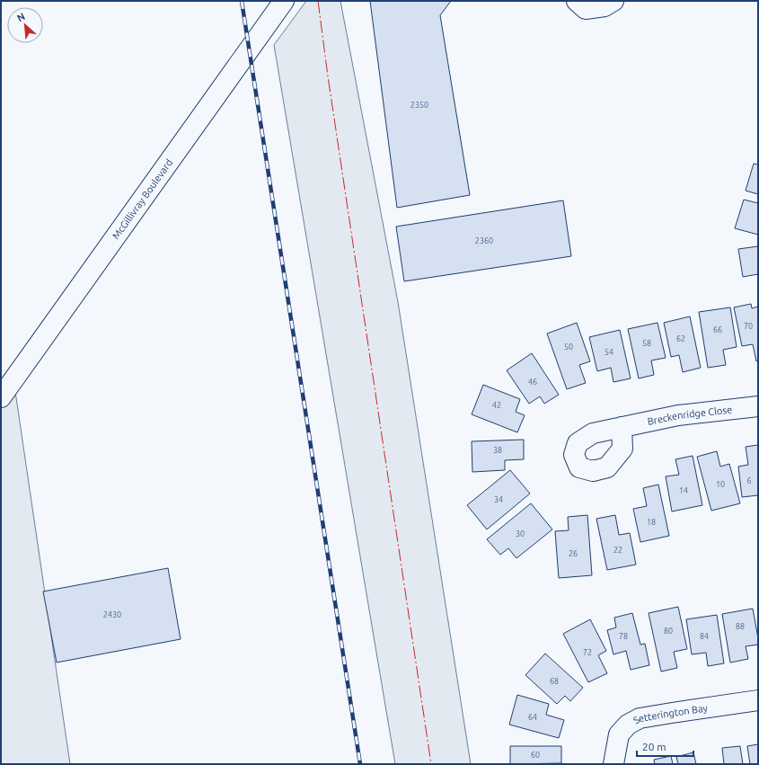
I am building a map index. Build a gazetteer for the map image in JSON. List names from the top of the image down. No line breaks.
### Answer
{"streets":{"main road":["McGillivray Boulevard","Breckenridge Close","Setterington Bay"]},"house_numbers":["2350","2360","70","66","62","58","50","54","46","42","38","6","10","14","34","18","30","22","26","2430","88","80","78","84","72","68","64","60"],"scale_bar":"20 m","north":"top left"}
